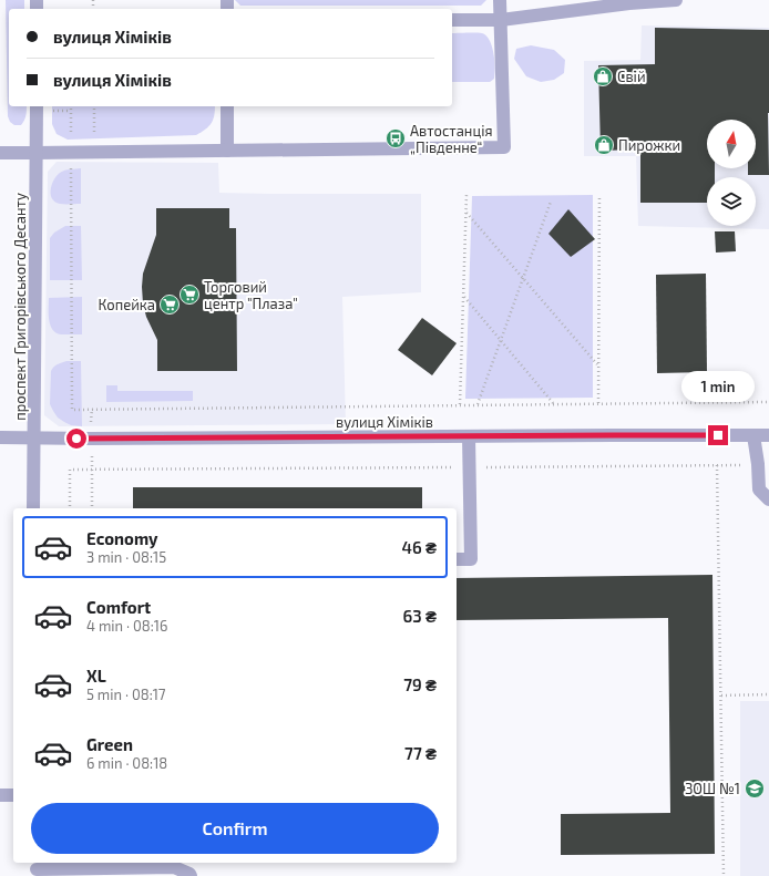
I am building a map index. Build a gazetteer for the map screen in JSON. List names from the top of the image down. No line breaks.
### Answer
{"streets":{"street":["проспект Григорівського Десанту","вулиця Хіміків"]},"crossings":[["проспект Григорівського Десанту","вулиця Хіміків"]],"places":{"shop":["Свій","Пирожки"],"bus stop":["Автостанція „Південне“"],"supermarket":["Торговий центр \"Плаза\"","Копейка"],"school or university":["ЗОШ №1"]},"north":"top","page":{"banner":["вулиця Хіміків","вулиця Хіміків"],"bubble":"1 min","list":[{"name":"Economy","note":"3 min · 08:15","value":"46 ₴"},{"name":"Comfort","note":"4 min · 08:16","value":"63 ₴"},{"name":"XL","note":"5 min · 08:17","value":"79 ₴"},{"name":"Green","note":"6 min · 08:18","value":"77 ₴"}],"buttons":"Confirm"}}
